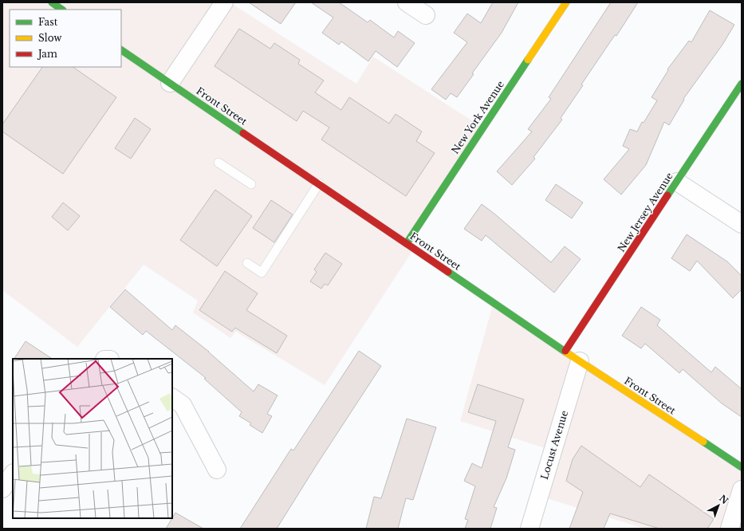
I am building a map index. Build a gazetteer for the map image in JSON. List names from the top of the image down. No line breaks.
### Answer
{"streets":{"main road":["Front Street","New York Avenue","New Jersey Avenue"],"street":["Locust Avenue"]},"crossings":[["Front Street","New York Avenue"],["Front Street","New Jersey Avenue"],["Front Street","Locust Avenue"]],"legend":["Fast","Slow","Jam"],"north":"top right"}
